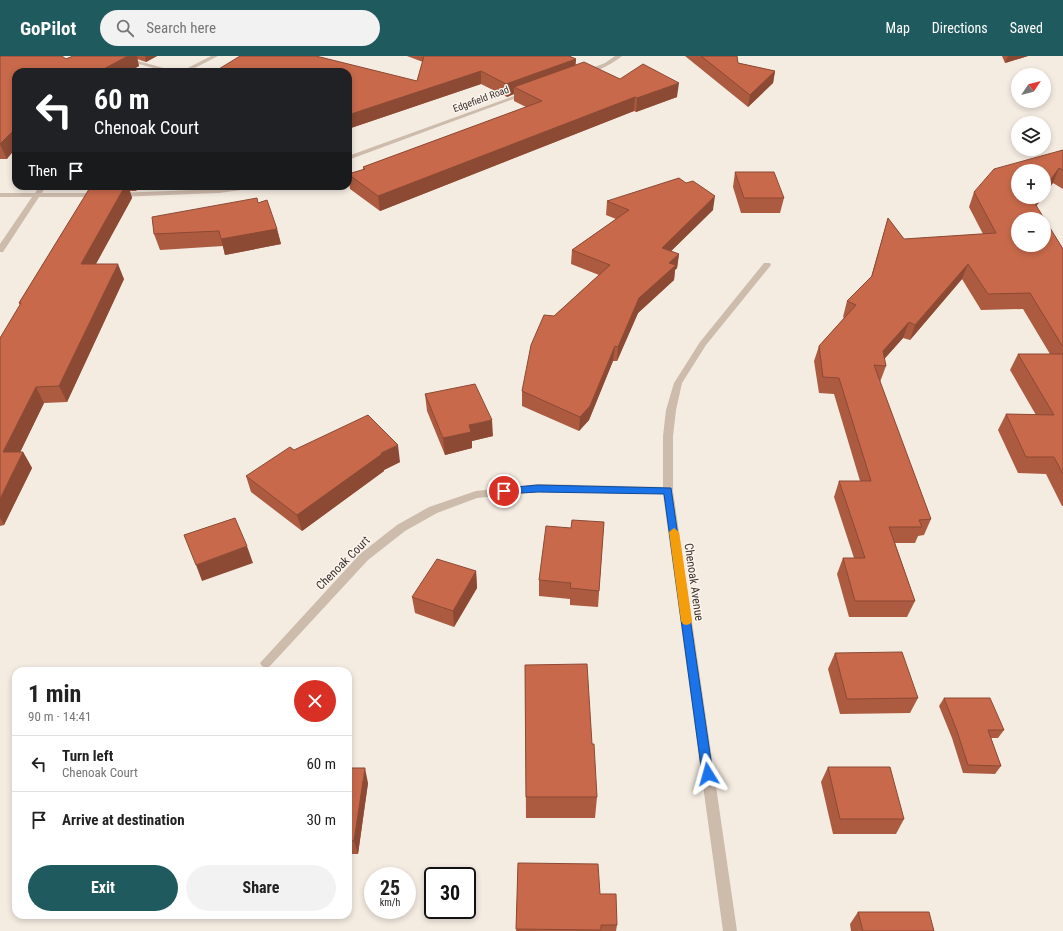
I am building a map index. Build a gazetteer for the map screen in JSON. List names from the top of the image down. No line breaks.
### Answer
{"streets":{"street":["Edgefield Road","Chenoak Court","Chenoak Avenue"]},"crossings":[["Chenoak Court","Chenoak Avenue"]],"north":"top right","page":{"header":"GoPilot","search":"Search here","nav":["Map","Directions","Saved"],"map_buttons":["+","−"],"turn":["60 m","Chenoak Court"],"then":"Then","heading":["1 min","90 m · 14:41"],"list":[{"name":"Turn left","note":"Chenoak Court","value":"60 m"},{"name":"Arrive at destination","value":"30 m"}],"buttons":["Exit","Share"],"speed":"25 km/h","limit":"30"}}
